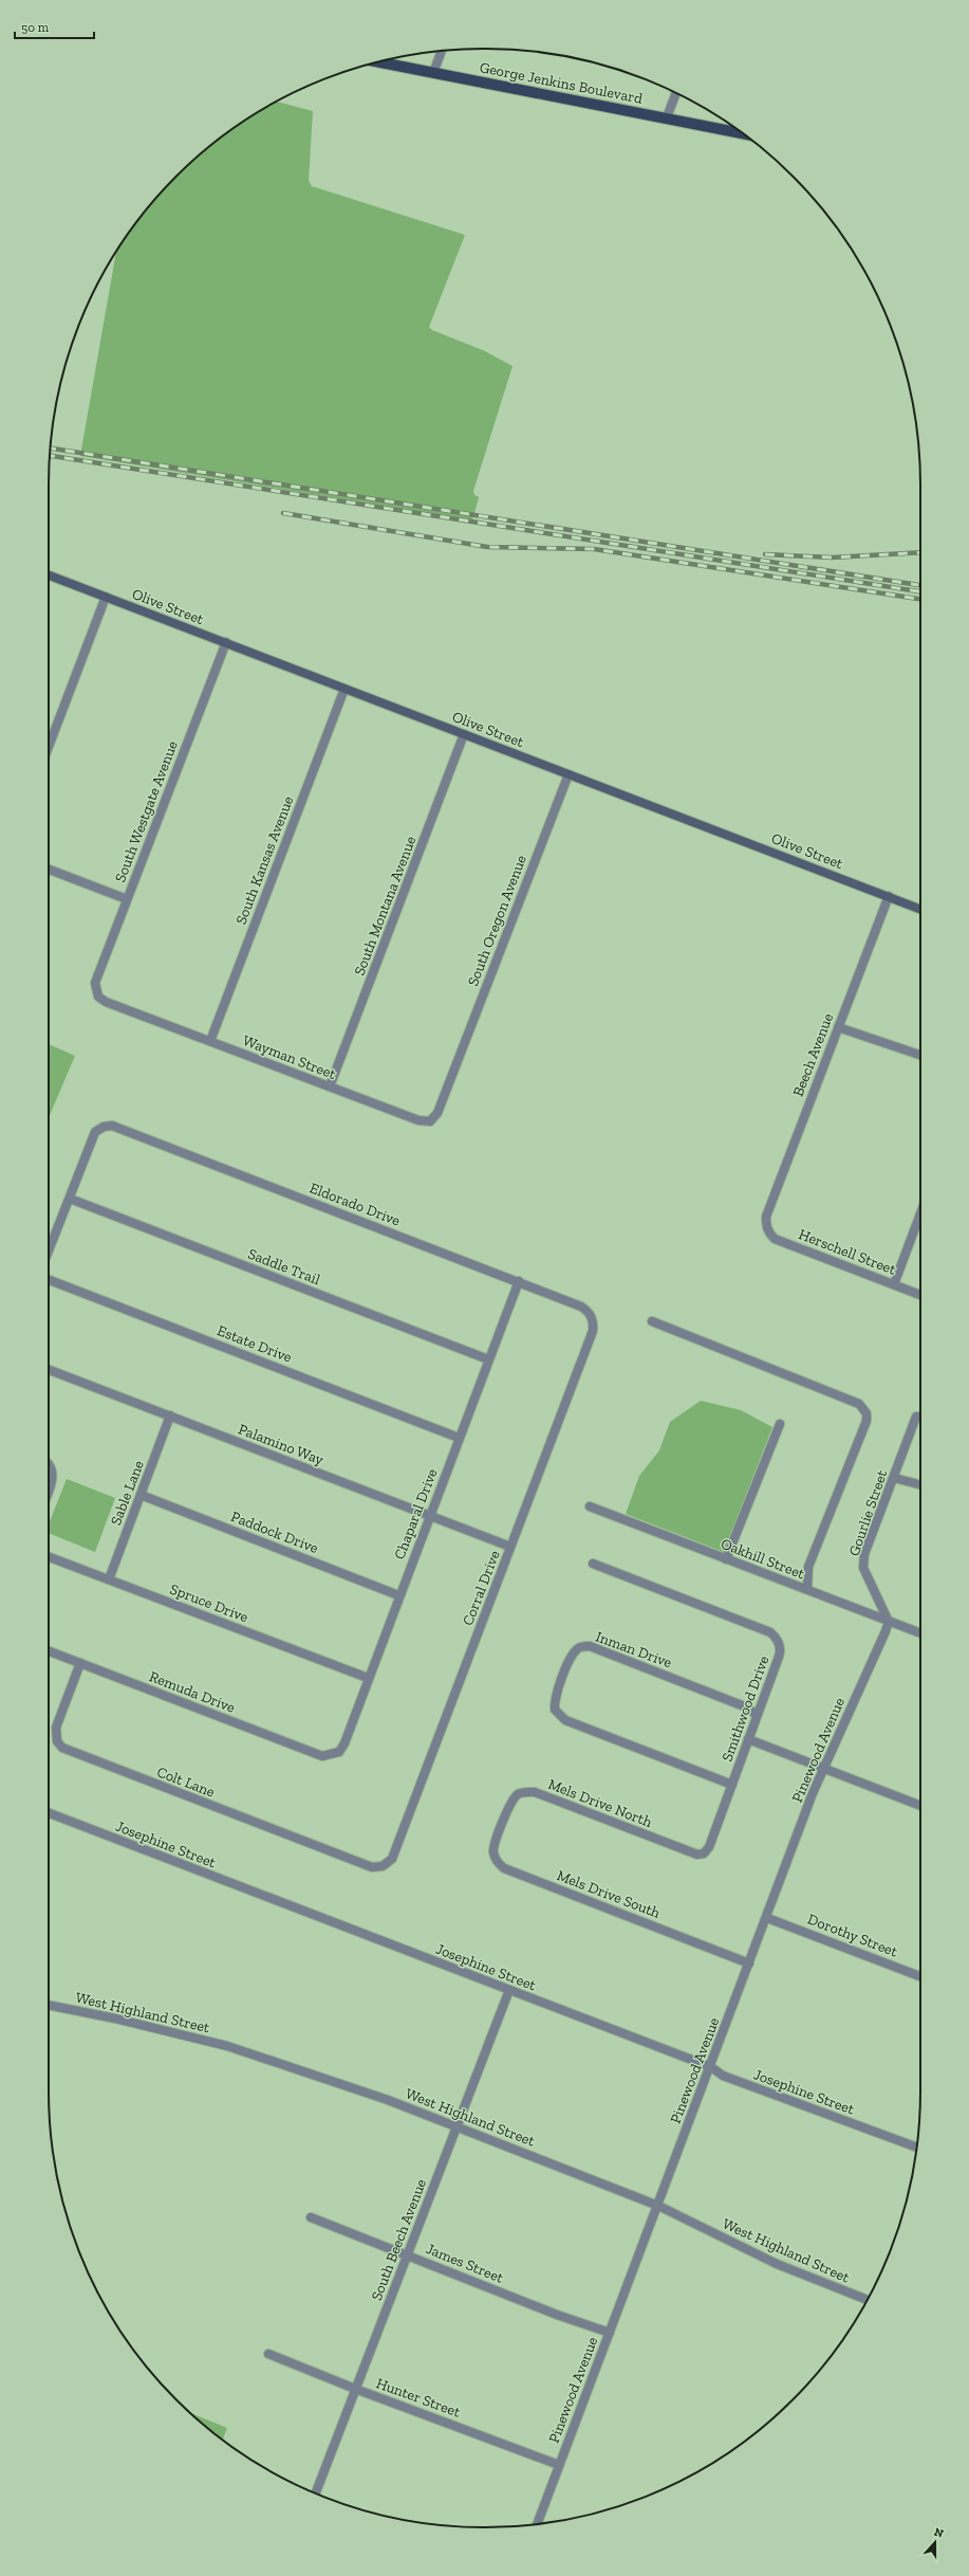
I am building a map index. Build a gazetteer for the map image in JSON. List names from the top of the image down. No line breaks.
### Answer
{"streets":{"main road":["George Jenkins Boulevard","Olive Street"],"street":["South Westgate Avenue","South Kansas Avenue","South Montana Avenue","South Oregon Avenue","Beech Avenue","Wayman Street","Eldorado Drive","Herschell Street","Saddle Trail","Estate Drive","Palamino Way","Sable Lane","Gourlie Street","Chaparal Drive","Paddock Drive","Oakhill Street","Corral Drive","Spruce Drive","Inman Drive","Remuda Drive","Smithwood Drive","Pinewood Avenue","Colt Lane","Mels Drive North","Josephine Street","Mels Drive South","Dorothy Street","West Highland Street","South Beech Avenue","James Street","Hunter Street"]},"crossings":[["Olive Street","South Westgate Avenue"],["Olive Street","South Kansas Avenue"],["Olive Street","South Montana Avenue"],["Olive Street","South Oregon Avenue"],["Olive Street","Beech Avenue"],["South Westgate Avenue","Wayman Street"],["South Kansas Avenue","Wayman Street"],["South Montana Avenue","Wayman Street"],["South Oregon Avenue","Wayman Street"],["Beech Avenue","Herschell Street"],["Eldorado Drive","Saddle Trail"],["Eldorado Drive","Chaparal Drive"],["Eldorado Drive","Corral Drive"],["Saddle Trail","Chaparal Drive"],["Estate Drive","Chaparal Drive"],["Palamino Way","Sable Lane"],["Palamino Way","Chaparal Drive"],["Palamino Way","Corral Drive"],["Sable Lane","Paddock Drive"],["Sable Lane","Spruce Drive"],["Gourlie Street","Oakhill Street"],["Gourlie Street","Pinewood Avenue"],["Chaparal Drive","Paddock Drive"],["Chaparal Drive","Spruce Drive"],["Chaparal Drive","Remuda Drive"],["Oakhill Street","Pinewood Avenue"],["Corral Drive","Colt Lane"],["Inman Drive","Smithwood Drive"],["Remuda Drive","Colt Lane"],["Smithwood Drive","Mels Drive North"],["Pinewood Avenue","Josephine Street"],["Pinewood Avenue","Mels Drive South"],["Pinewood Avenue","Dorothy Street"],["Pinewood Avenue","West Highland Street"],["Pinewood Avenue","James Street"],["Pinewood Avenue","Hunter Street"],["Mels Drive North","Mels Drive South"],["Josephine Street","South Beech Avenue"],["West Highland Street","South Beech Avenue"],["South Beech Avenue","James Street"],["South Beech Avenue","Hunter Street"]],"scale_bar":"50 m","north":"top"}
